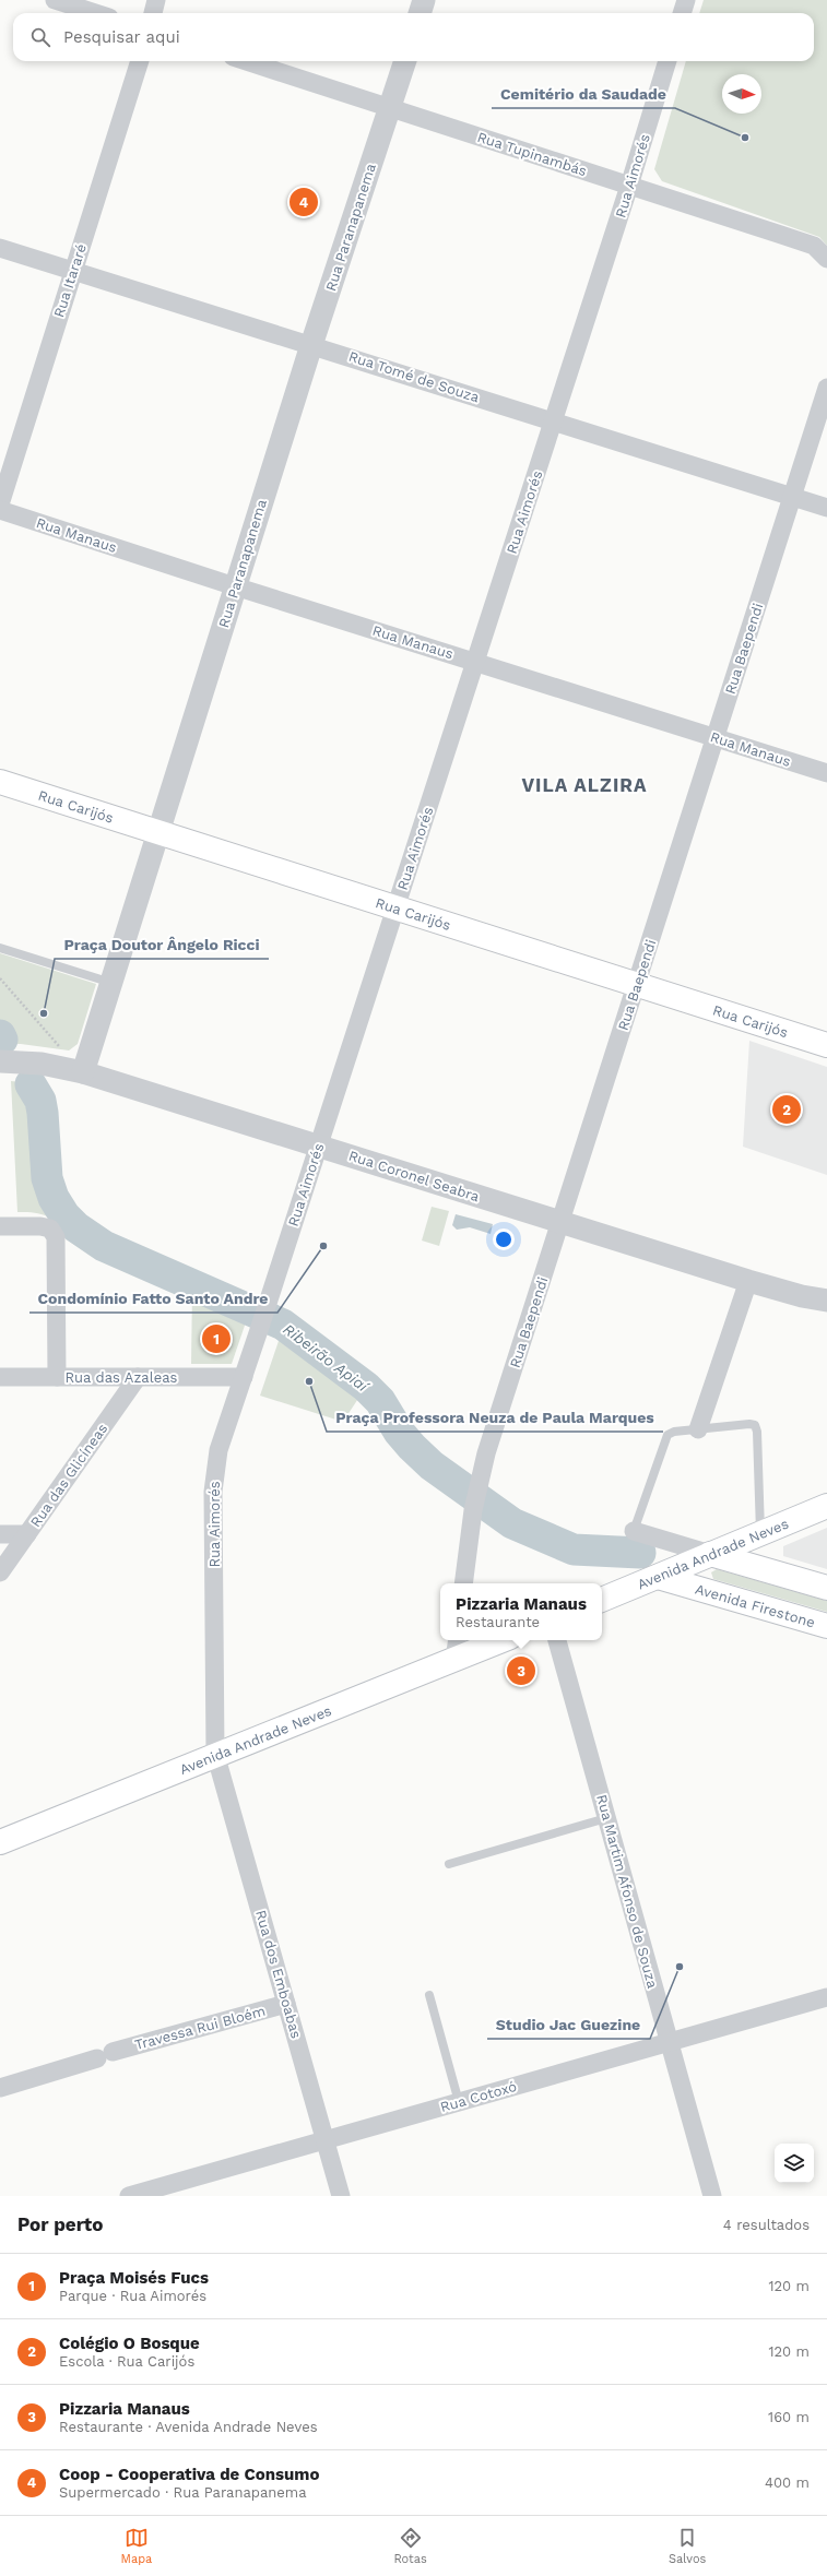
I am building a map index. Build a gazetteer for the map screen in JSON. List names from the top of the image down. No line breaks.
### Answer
{"streets":{"main road":["Rua Carijós","Avenida Andrade Neves","Avenida Firestone"],"street":["Rua Tupinambás","Rua Aimorés","Rua Paranapanema","Rua Itararé","Rua Tomé de Souza","Rua Manaus","Rua Baependi","Rua Coronel Seabra","Rua das Azaleas","Rua das Glicíneas","Rua Martim Afonso de Souza","Rua dos Emboabas","Travessa Rui Bloém","Rua Cotoxó"]},"crossings":[["Rua Tupinambás","Rua Aimorés"],["Rua Tupinambás","Rua Paranapanema"],["Rua Aimorés","Rua Tomé de Souza"],["Rua Aimorés","Rua Manaus"],["Rua Aimorés","Rua Carijós"],["Rua Aimorés","Rua Coronel Seabra"],["Rua Aimorés","Rua das Azaleas"],["Rua Aimorés","Avenida Andrade Neves"],["Rua Aimorés","Rua dos Emboabas"],["Rua Paranapanema","Rua Tomé de Souza"],["Rua Paranapanema","Rua Manaus"],["Rua Paranapanema","Rua Carijós"],["Rua Paranapanema","Rua Coronel Seabra"],["Rua Itararé","Rua Tomé de Souza"],["Rua Tomé de Souza","Rua Baependi"],["Rua Manaus","Rua Baependi"],["Rua Baependi","Rua Carijós"],["Rua Baependi","Rua Coronel Seabra"],["Rua das Azaleas","Rua das Glicíneas"],["Avenida Andrade Neves","Avenida Firestone"],["Avenida Andrade Neves","Rua dos Emboabas"],["Rua Martim Afonso de Souza","Rua Cotoxó"],["Rua dos Emboabas","Travessa Rui Bloém"],["Rua dos Emboabas","Rua Cotoxó"]],"districts":["VILA ALZIRA"],"water":["Ribeirão Apiaí"],"places":["Cemitério da Saudade","Praça Doutor Ângelo Ricci","Condomínio Fatto Santo Andre","Praça Professora Neuza de Paula Marques","Studio Jac Guezine"],"north":"right","page":{"search":"Pesquisar aqui","pins":["4","2","1","3"],"popup":["Pizzaria Manaus","Restaurante"],"heading":["Por perto","4 resultados"],"list":[{"mark":"1","name":"Praça Moisés Fucs","note":"Parque · Rua Aimorés","value":"120 m"},{"mark":"2","name":"Colégio O Bosque","note":"Escola · Rua Carijós","value":"120 m"},{"mark":"3","name":"Pizzaria Manaus","note":"Restaurante · Avenida Andrade Neves","value":"160 m"},{"mark":"4","name":"Coop - Cooperativa de Consumo","note":"Supermercado · Rua Paranapanema","value":"400 m"}],"nav":["Mapa","Rotas","Salvos"]}}
